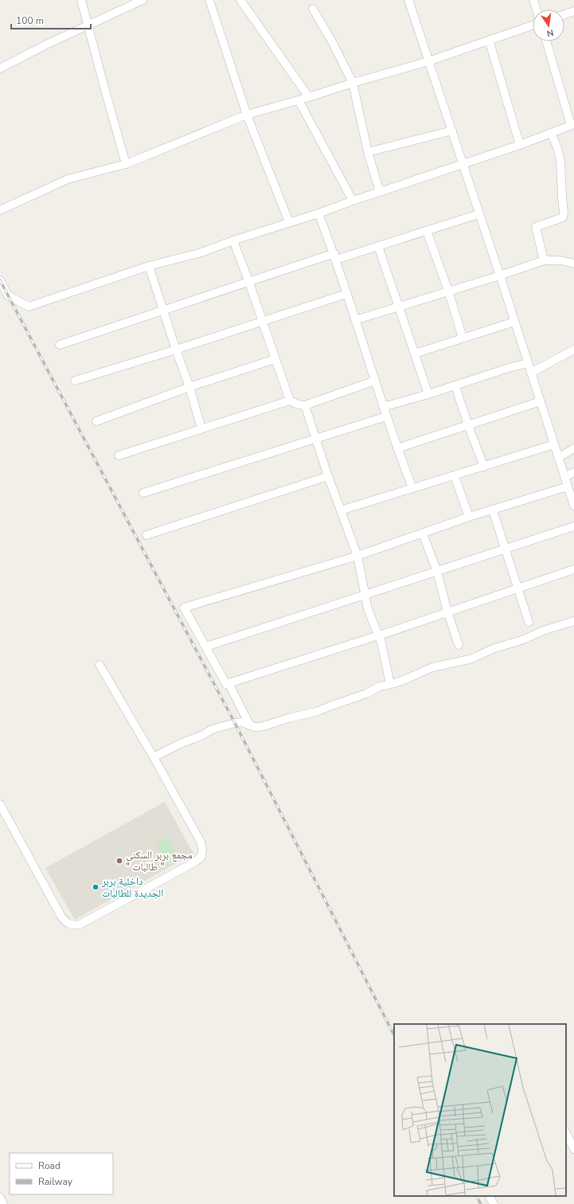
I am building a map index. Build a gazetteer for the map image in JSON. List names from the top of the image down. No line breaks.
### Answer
{"places":["مجمع بربر السكني \" طالبات \"","داخلية بربر الجديدة للطالبات"],"legend":["Road","Railway"],"scale_bar":"100 m","north":"bottom"}
